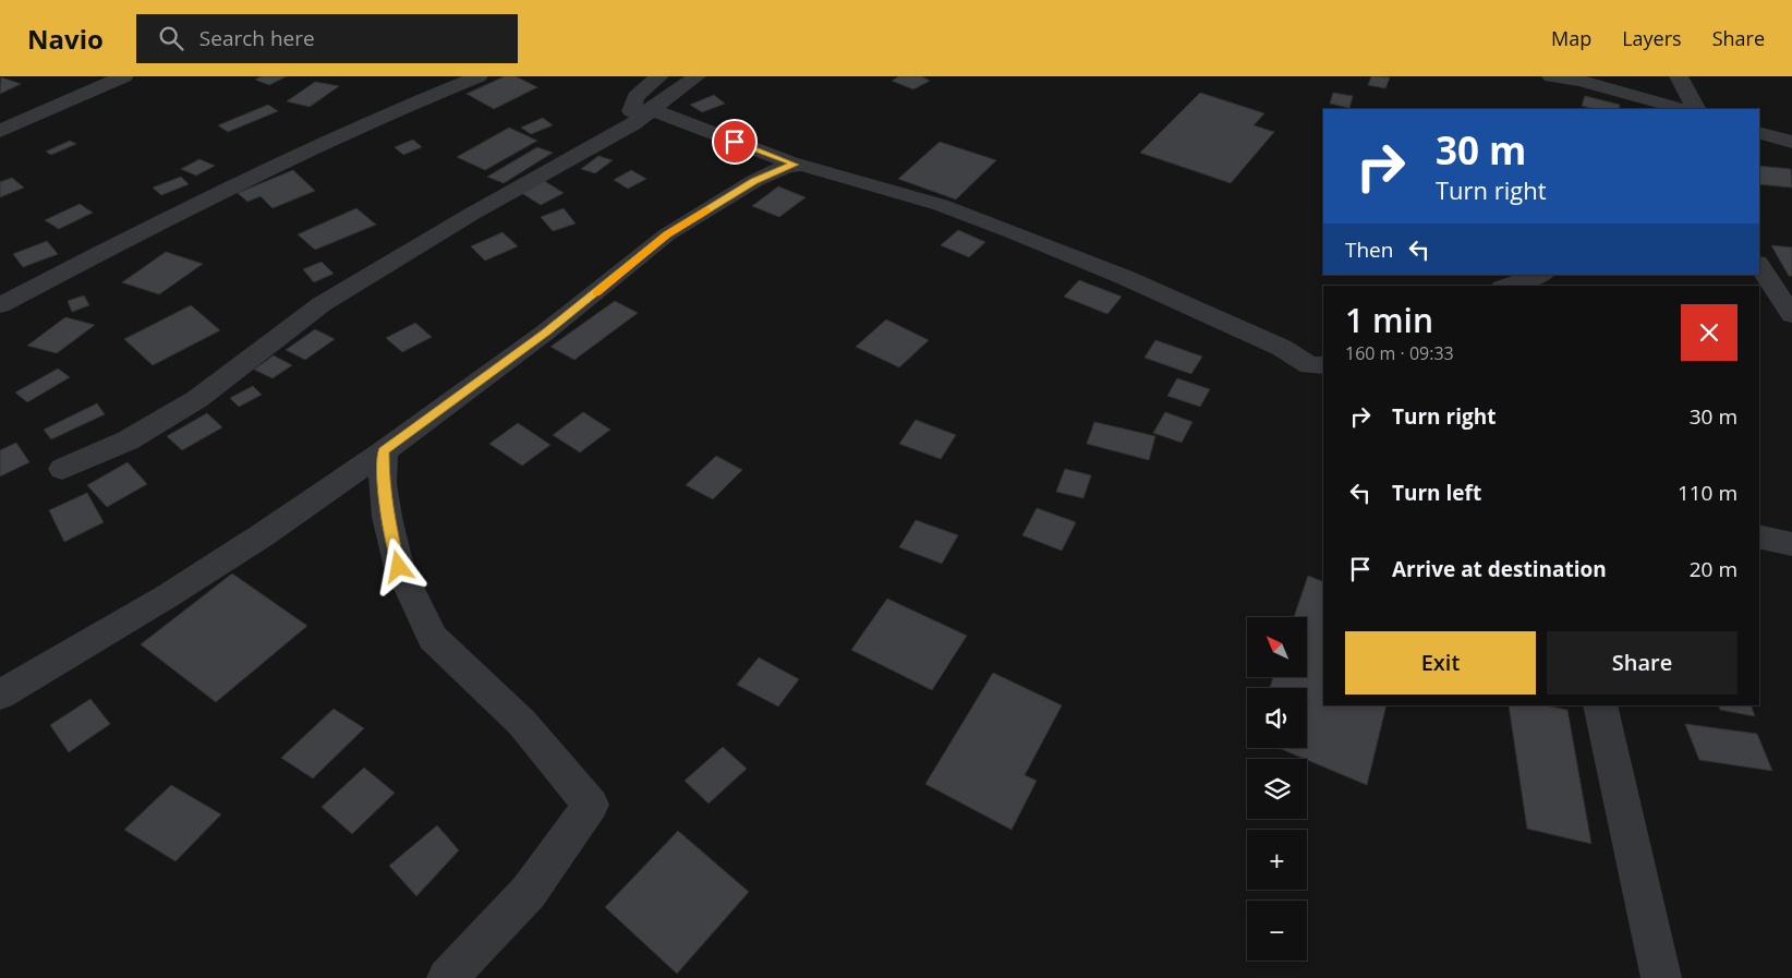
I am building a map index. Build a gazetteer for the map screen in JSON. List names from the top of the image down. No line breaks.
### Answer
{"north":"top left","page":{"header":"Navio","search":"Search here","nav":["Map","Layers","Share"],"turn":["30 m","Turn right"],"then":"Then","heading":["1 min","160 m · 09:33"],"list":[{"name":"Turn right","value":"30 m"},{"name":"Turn left","value":"110 m"},{"name":"Arrive at destination","value":"20 m"}],"map_buttons":["+","−"],"buttons":["Exit","Share"]}}
